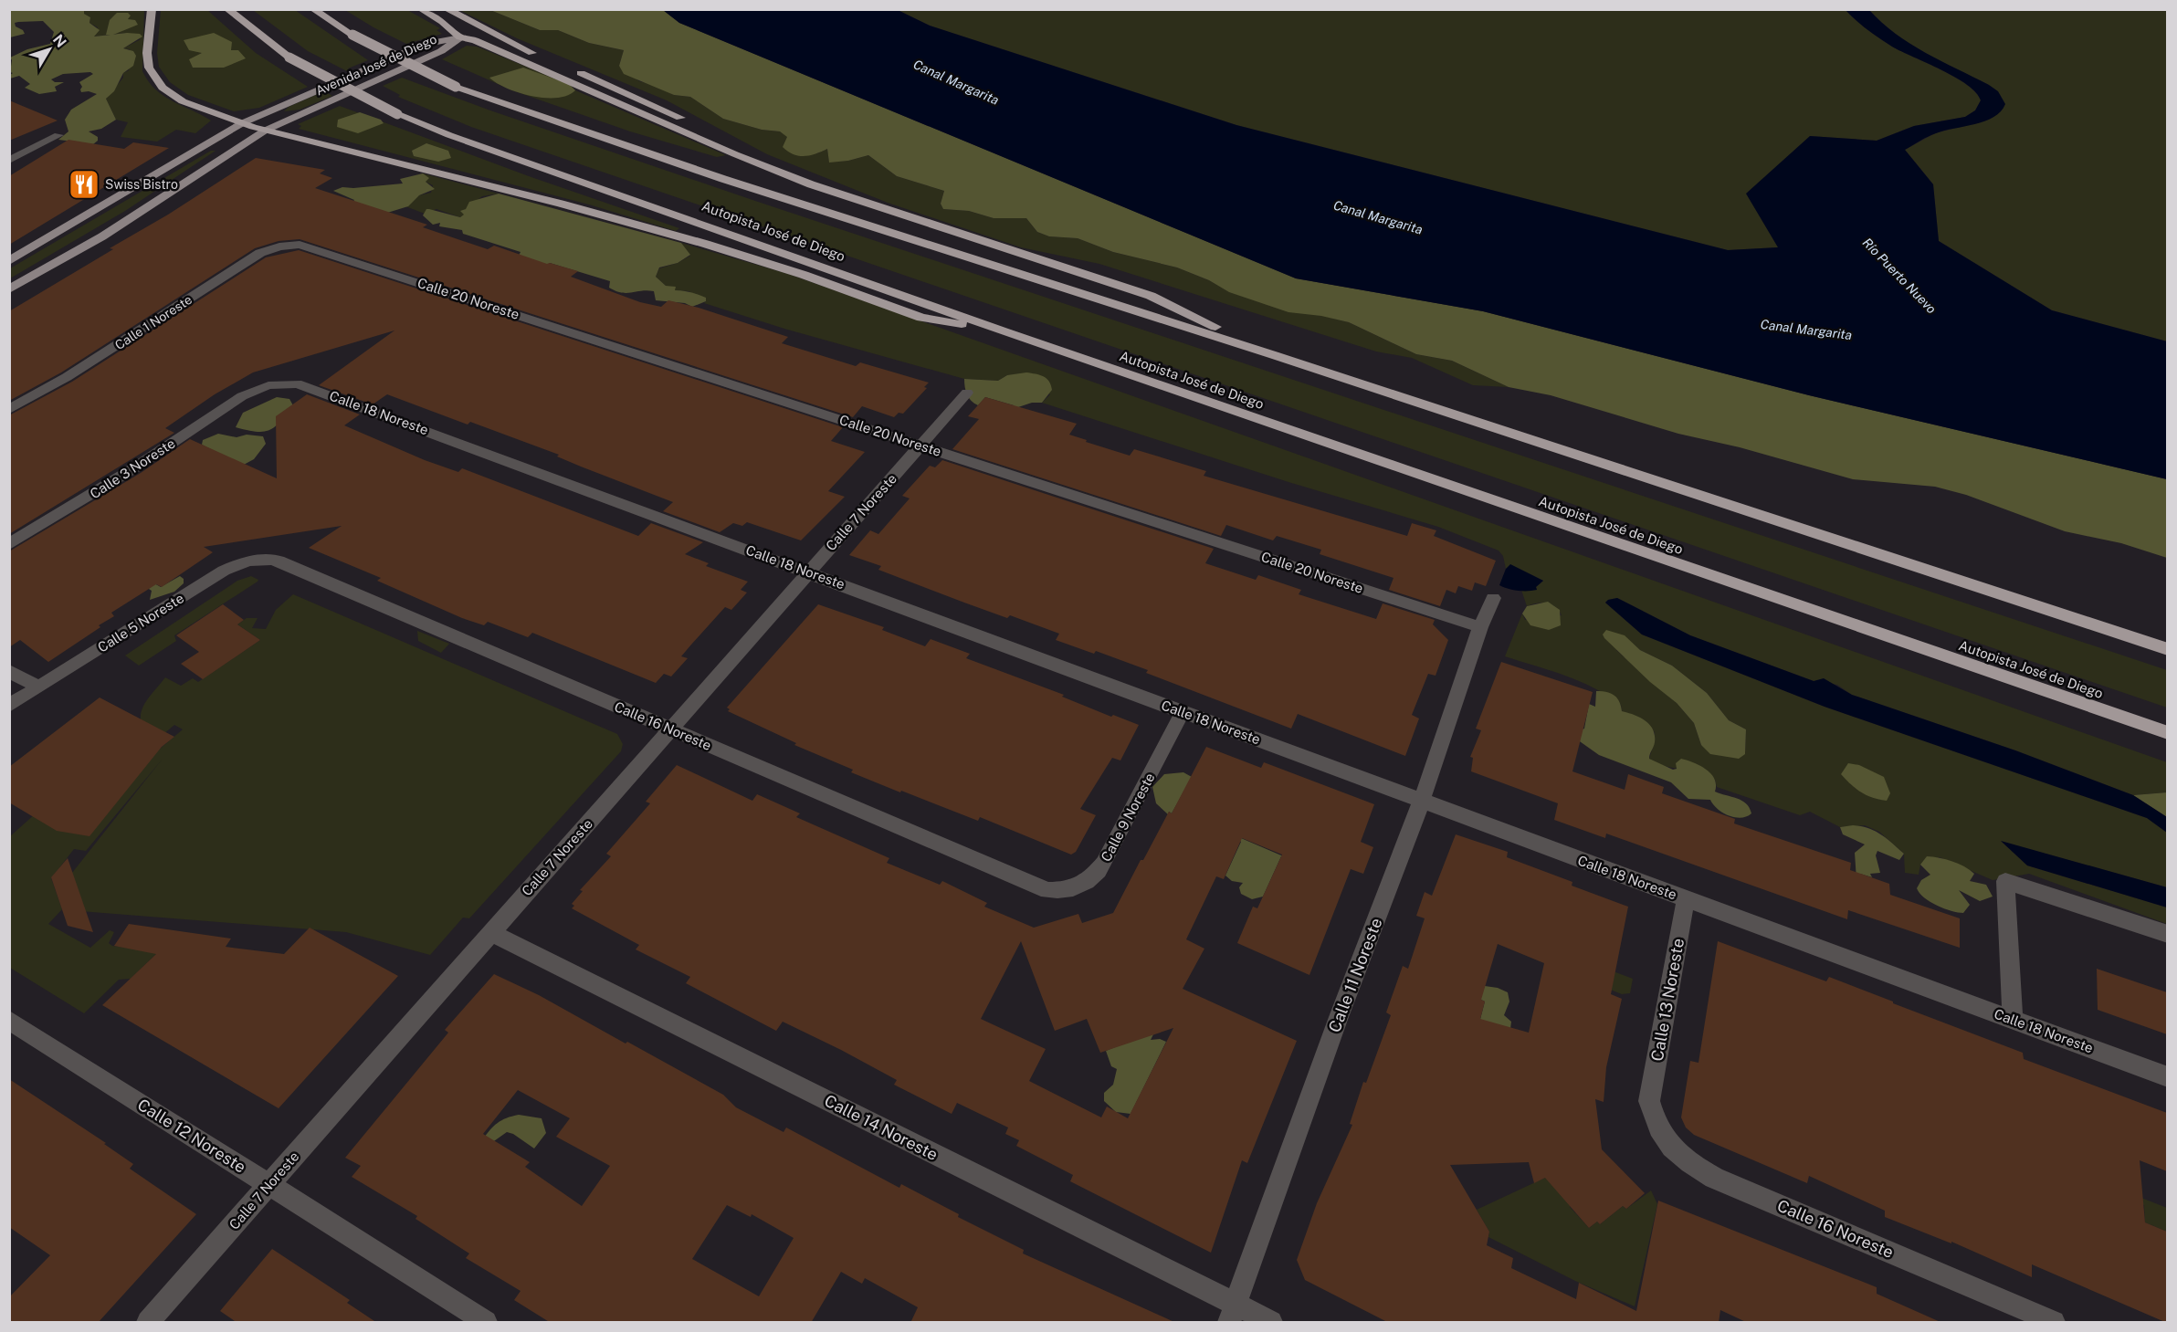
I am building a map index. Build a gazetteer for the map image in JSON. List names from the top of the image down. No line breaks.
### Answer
{"streets":{"highway":["Autopista José de Diego"],"main road":["Avenida José de Diego"],"street":["Calle 20 Noreste","Calle 1 Noreste","Calle 18 Noreste","Calle 3 Noreste","Calle 7 Noreste","Calle 5 Noreste","Calle 16 Noreste","Calle 9 Noreste","Calle 11 Noreste","Calle 13 Noreste","Calle 14 Noreste","Calle 12 Noreste"]},"crossings":[["Calle 20 Noreste","Calle 1 Noreste"],["Calle 20 Noreste","Calle 7 Noreste"],["Calle 20 Noreste","Calle 11 Noreste"],["Calle 18 Noreste","Calle 3 Noreste"],["Calle 18 Noreste","Calle 7 Noreste"],["Calle 18 Noreste","Calle 9 Noreste"],["Calle 18 Noreste","Calle 11 Noreste"],["Calle 18 Noreste","Calle 13 Noreste"],["Calle 7 Noreste","Calle 16 Noreste"],["Calle 7 Noreste","Calle 14 Noreste"],["Calle 7 Noreste","Calle 12 Noreste"],["Calle 5 Noreste","Calle 16 Noreste"],["Calle 16 Noreste","Calle 9 Noreste"],["Calle 16 Noreste","Calle 13 Noreste"],["Calle 11 Noreste","Calle 14 Noreste"]],"water":["Canal Margarita","Río Puerto Nuevo"],"places":{"restaurant":["Swiss Bistro"]},"north":"top right"}
